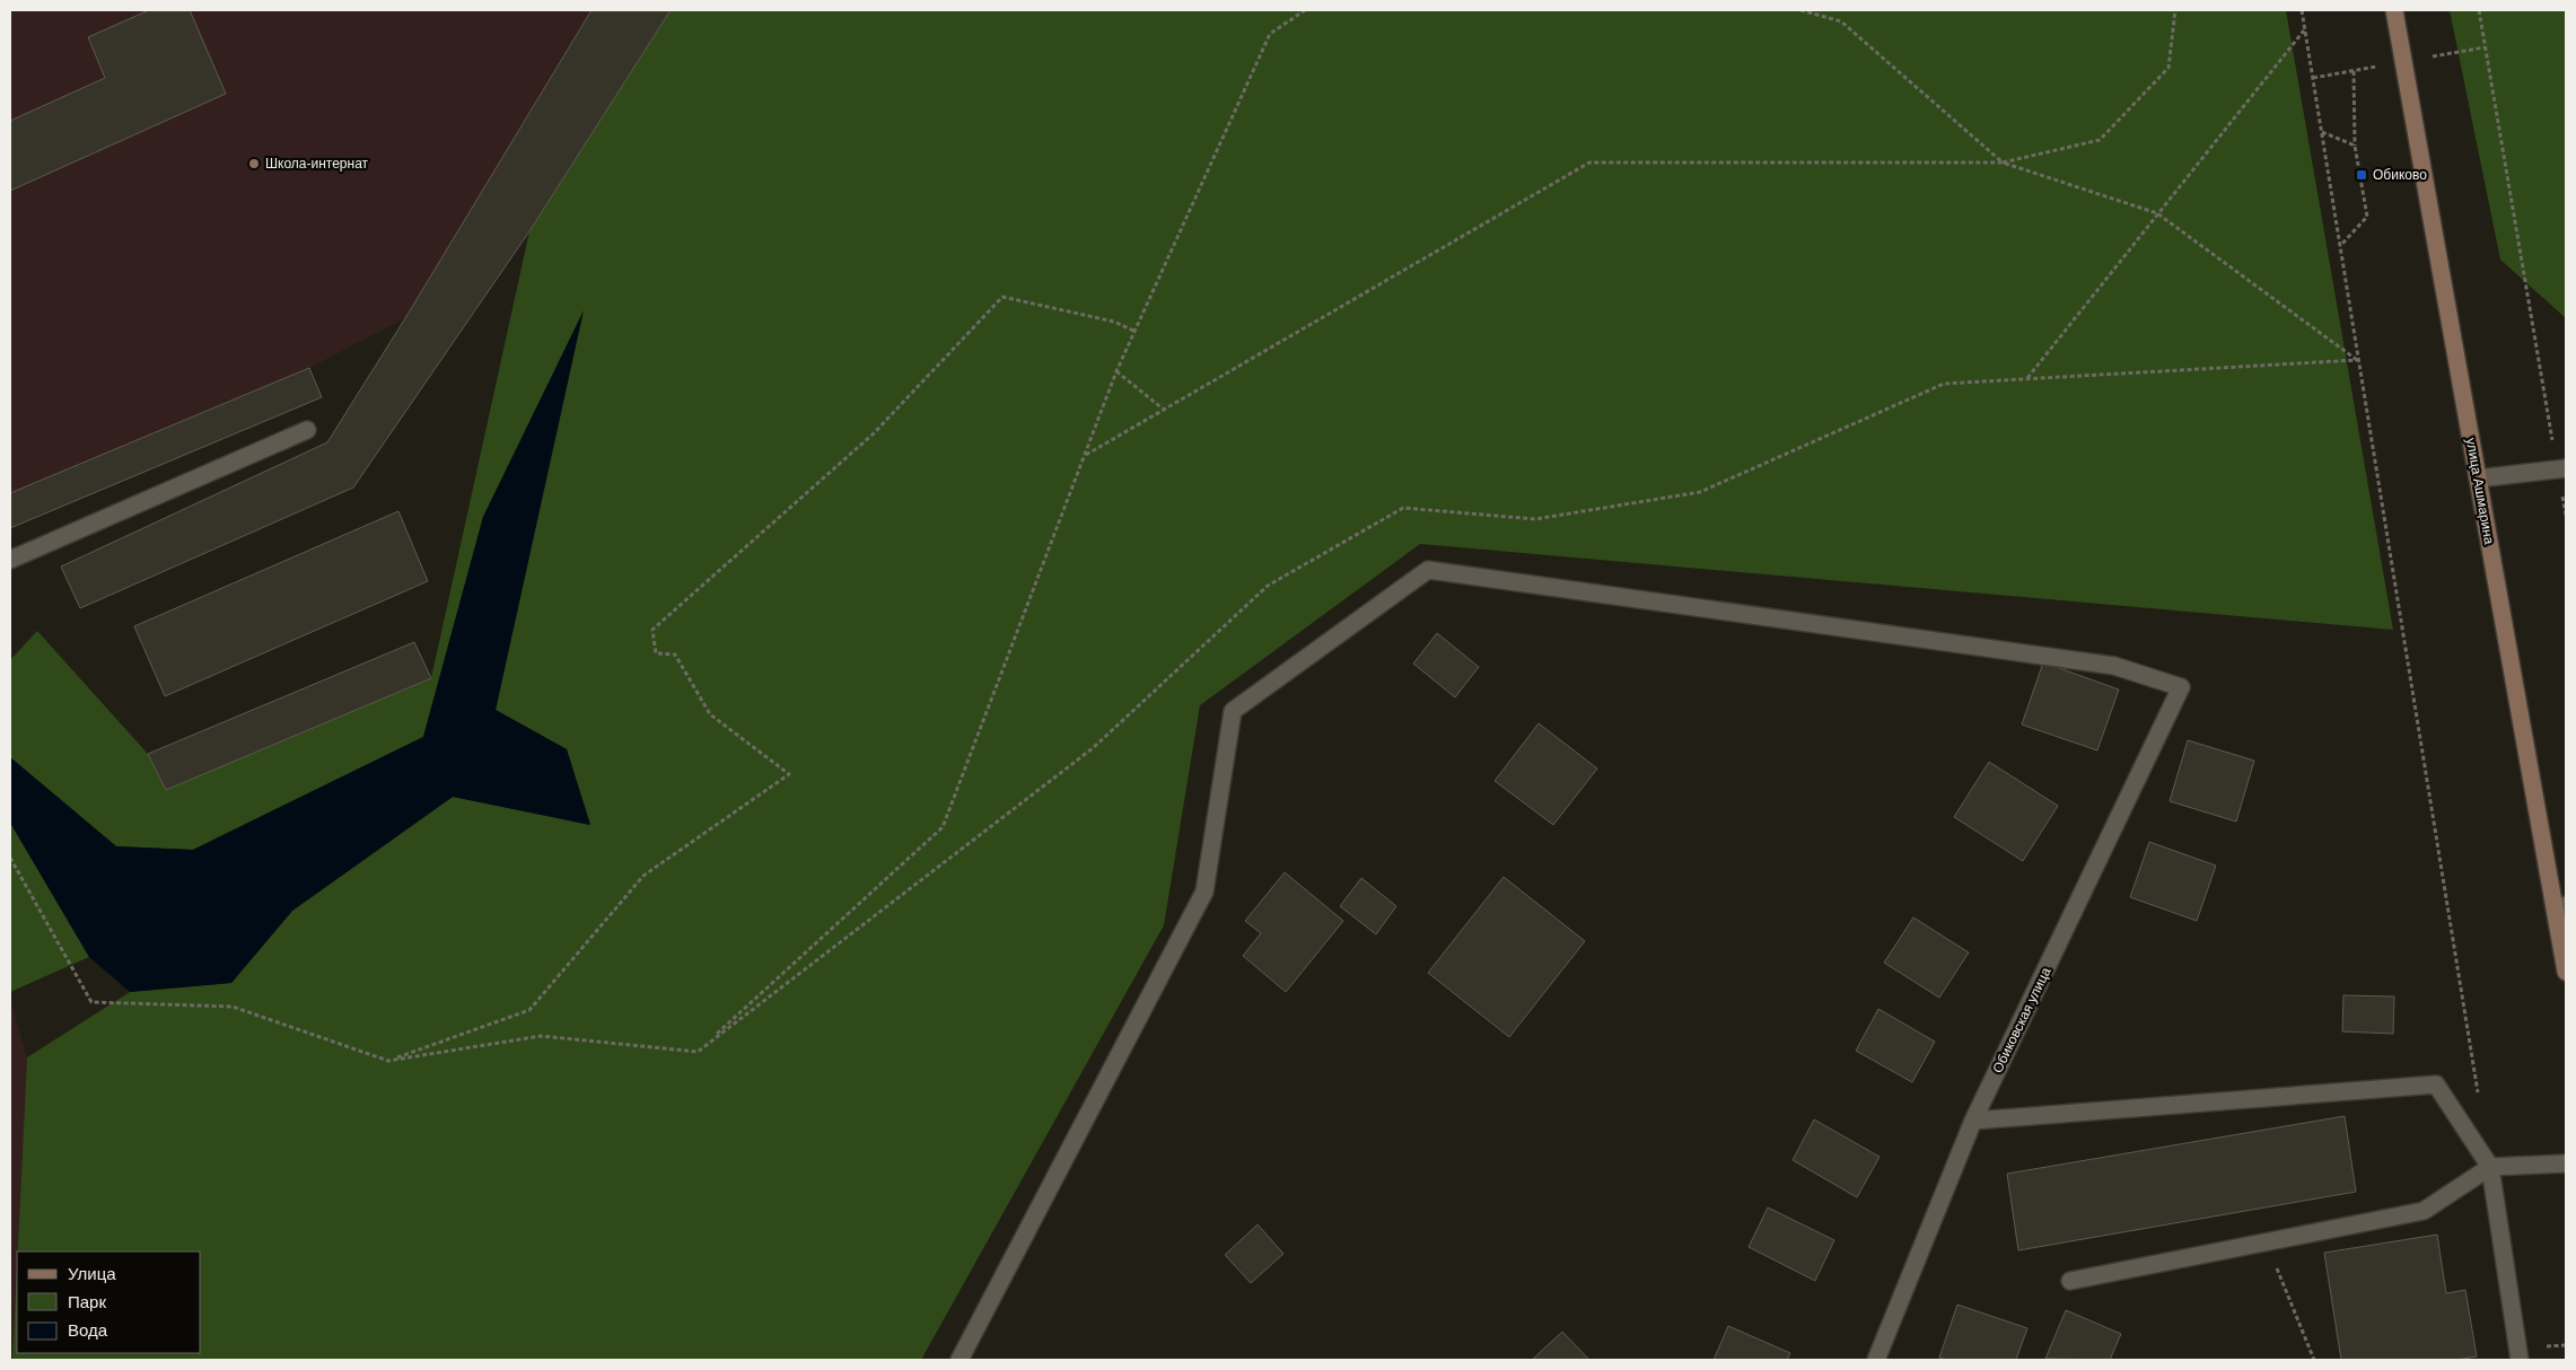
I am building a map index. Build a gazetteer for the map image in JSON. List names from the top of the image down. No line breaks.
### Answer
{"streets":{"main road":["улица Ашмарина"],"street":["Обиковская улица"]},"places":{"other":["Школа-интернат"],"transit":["Обиково"]},"legend":["Улица","Парк","Вода"]}
